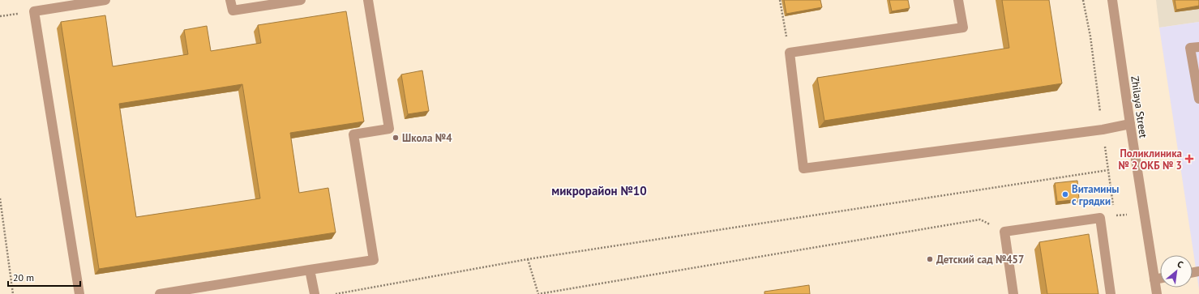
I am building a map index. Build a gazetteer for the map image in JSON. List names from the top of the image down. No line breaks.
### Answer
{"streets":{"street":["Zhilaya Street"]},"districts":["микрорайон №10"],"places":{"other":["Школа №4","Витамины с грядки","Детский сад №457"],"health":["Поликлиника № 2 ОКБ № 3"]},"scale_bar":"20 m","north":"top right"}
